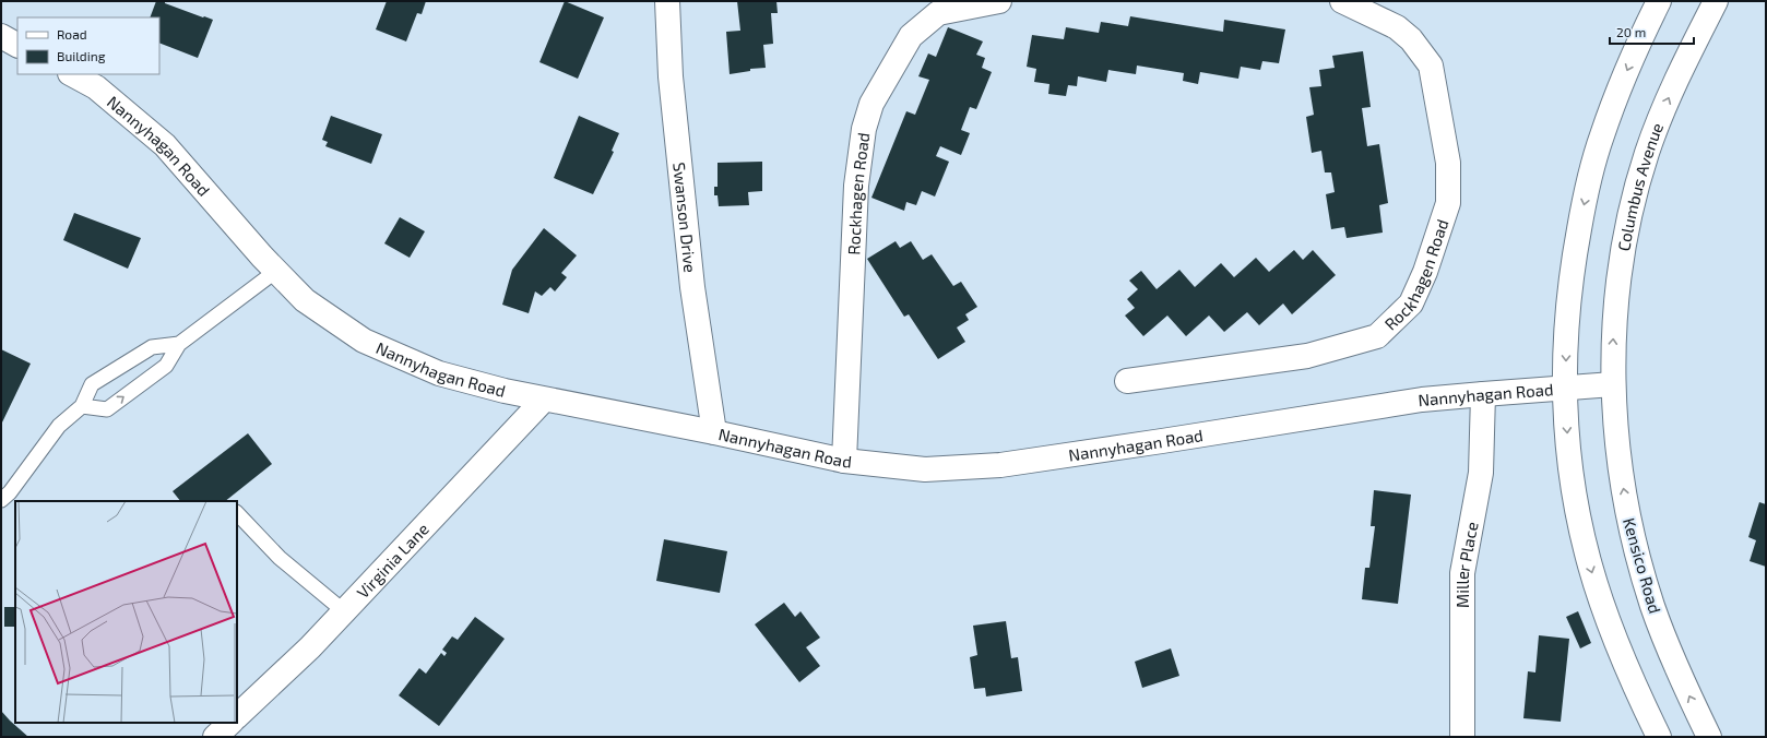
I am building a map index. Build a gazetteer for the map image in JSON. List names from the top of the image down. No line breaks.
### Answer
{"streets":{"street":["Nannyhagan Road","Columbus Avenue","Rockhagen Road","Swanson Drive","Virginia Lane","Miller Place","Kensico Road"]},"crossings":[["Nannyhagan Road","Columbus Avenue"],["Nannyhagan Road","Rockhagen Road"],["Nannyhagan Road","Swanson Drive"],["Nannyhagan Road","Virginia Lane"],["Nannyhagan Road","Miller Place"],["Nannyhagan Road","Kensico Road"],["Columbus Avenue","Kensico Road"]],"legend":["Road","Building"],"scale_bar":"20 m"}
